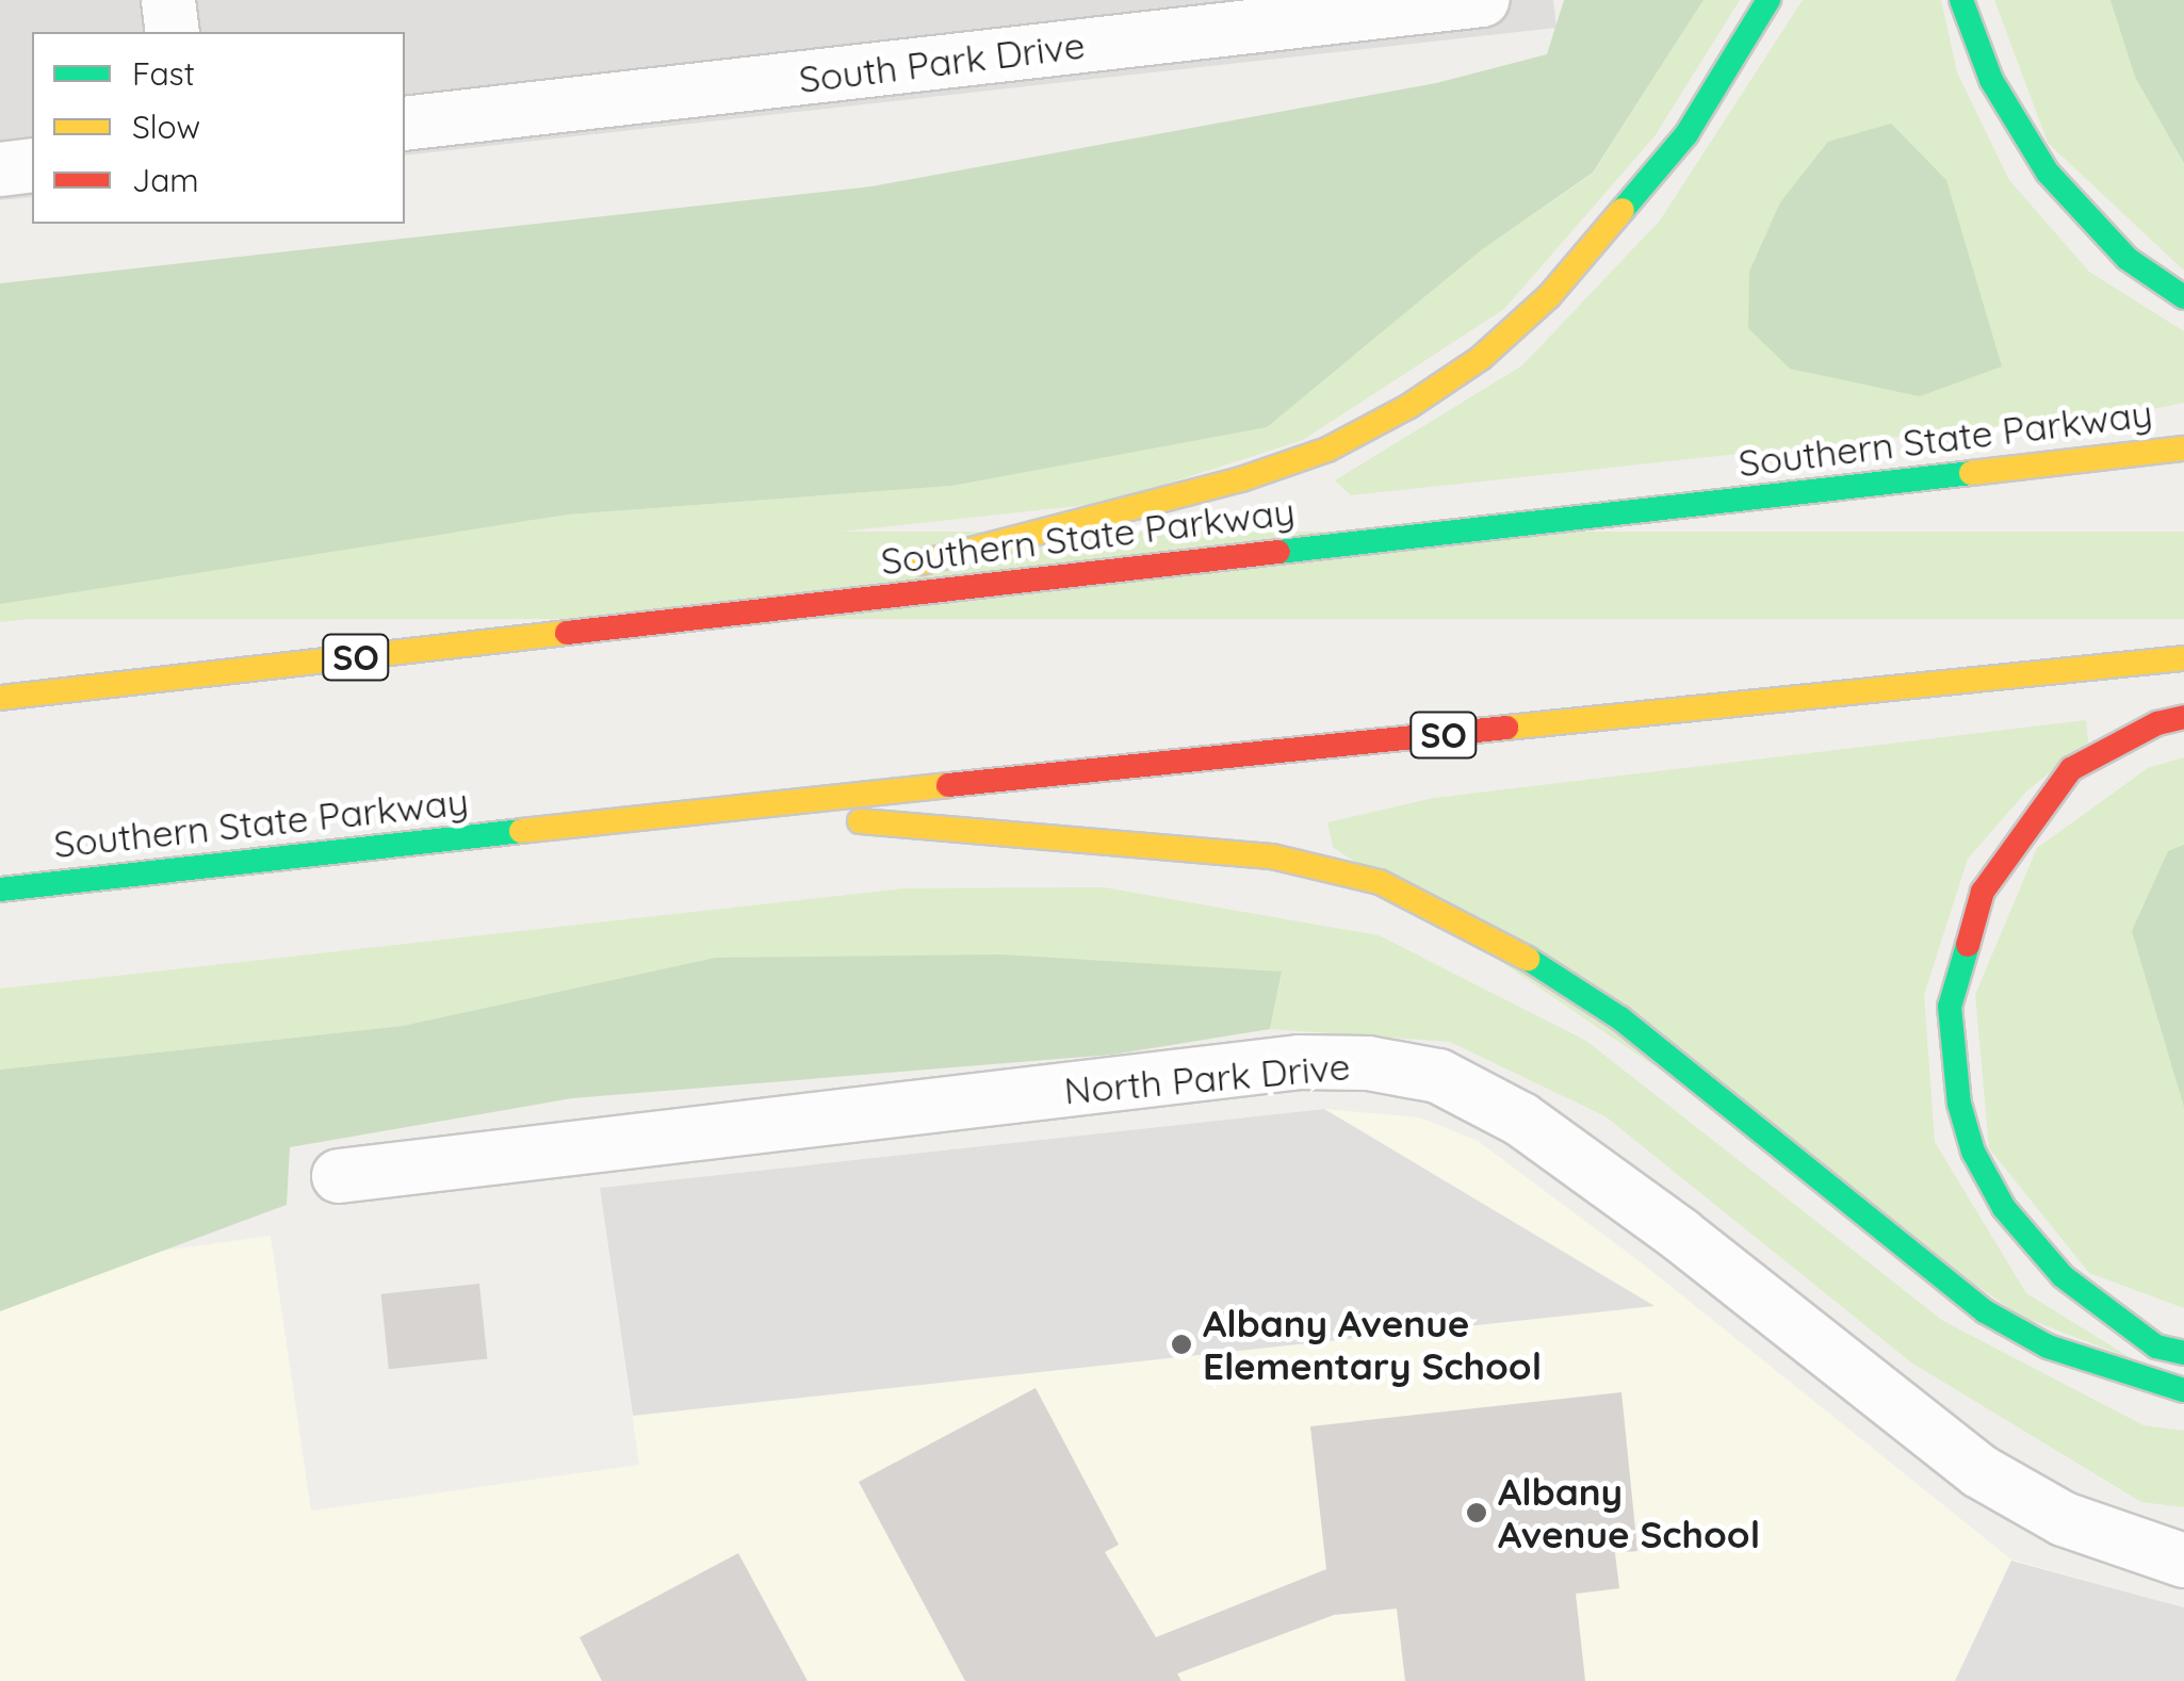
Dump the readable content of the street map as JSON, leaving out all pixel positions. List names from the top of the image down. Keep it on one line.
{"streets":{"highway":["Southern State Parkway","SO"],"street":["South Park Drive","North Park Drive"]},"places":["Albany Avenue Elementary School","Albany Avenue School"],"legend":["Fast","Slow","Jam"]}
